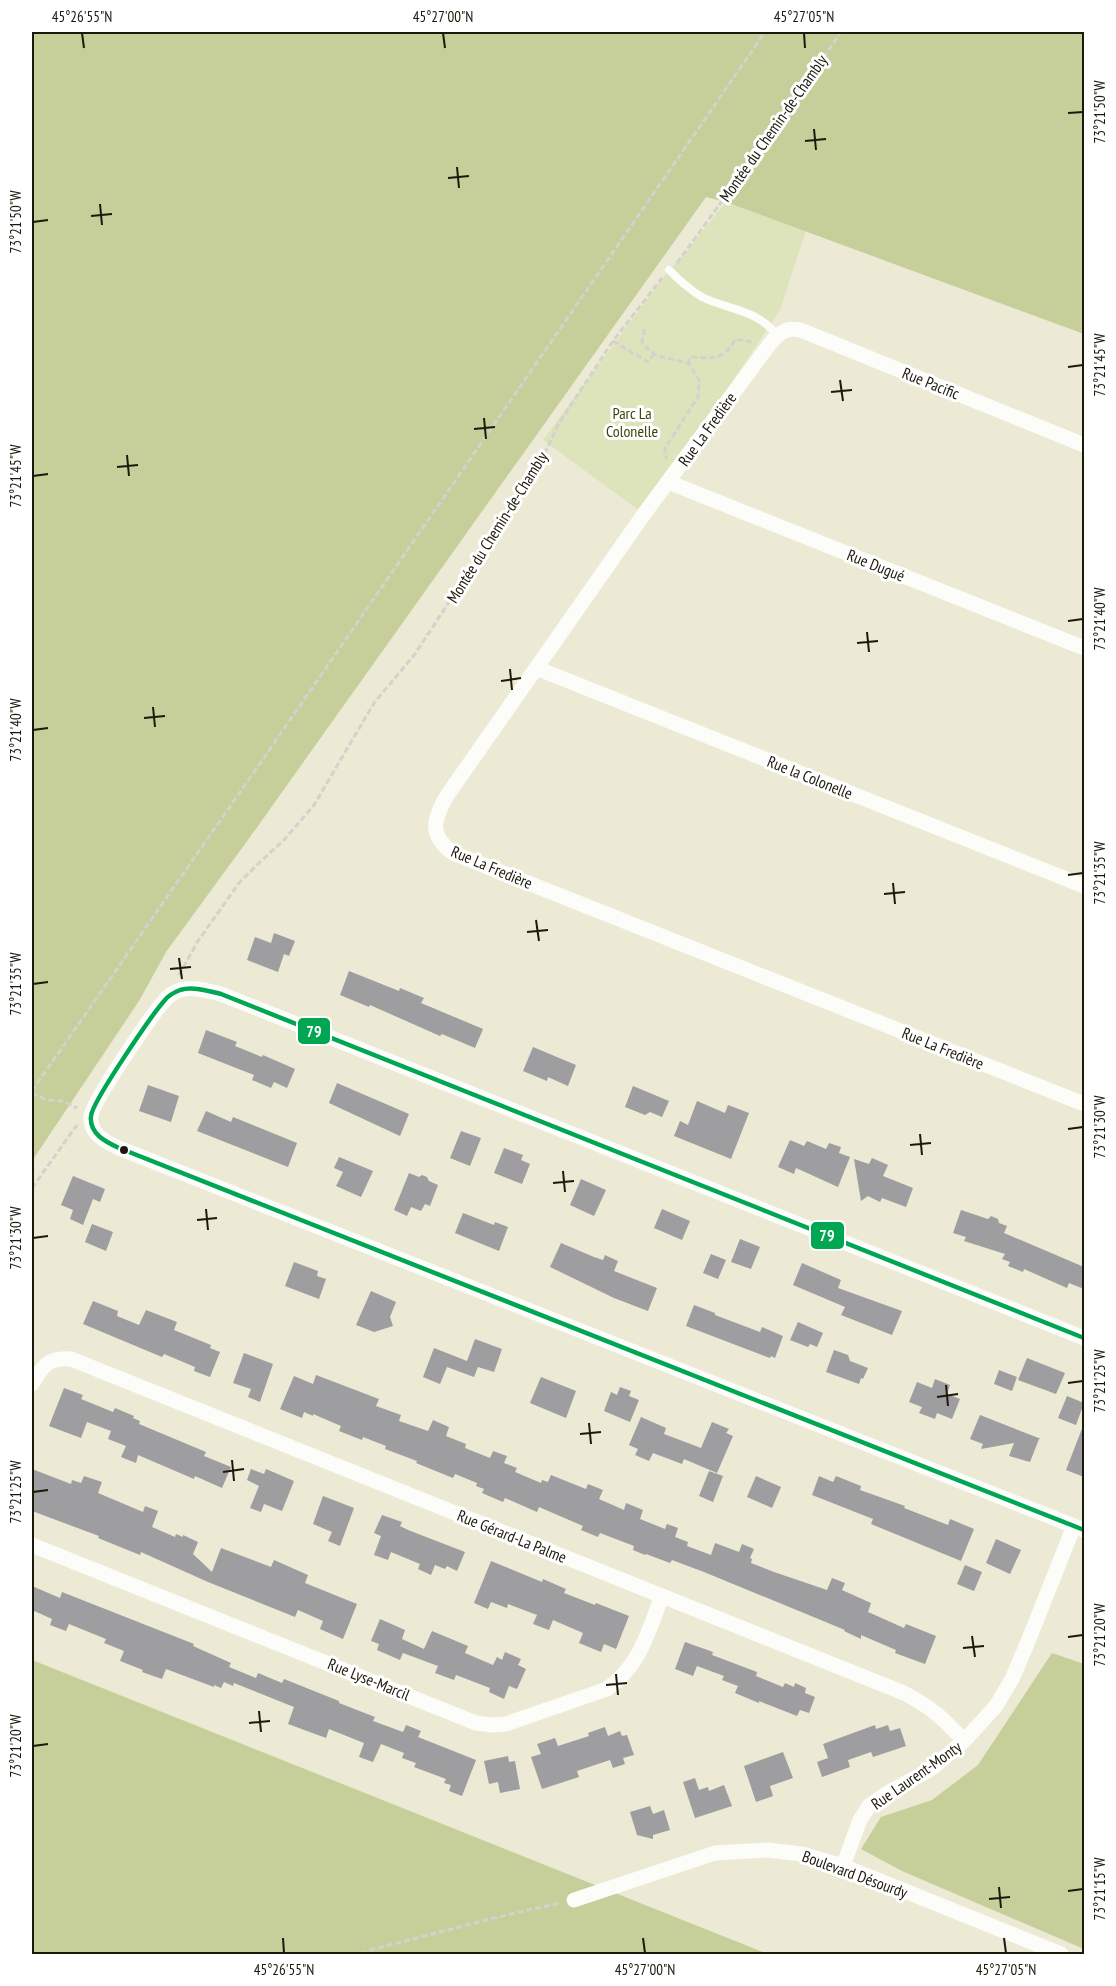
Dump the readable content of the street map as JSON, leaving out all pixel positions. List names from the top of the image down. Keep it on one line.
{"streets":{"street":["Rue Pacific","Rue La Fredière","Rue Dugué","Rue la Colonelle","Rue Gérard-La Palme","Rue Lyse-Marcil","Rue Laurent-Monty","Boulevard Désourdy"],"path":["Montée du Chemin-de-Chambly"]},"crossings":[["Rue Pacific","Rue La Fredière"],["Rue La Fredière","Rue Dugué"],["Rue La Fredière","Rue la Colonelle"],["Rue Gérard-La Palme","Rue Lyse-Marcil"],["Rue Gérard-La Palme","Rue Laurent-Monty"],["Rue Laurent-Monty","Boulevard Désourdy"]],"parks":["Parc La Colonelle"],"lines":["transit line 79"],"coordinates":["45°26'55\"N","45°27'00\"N","45°27'05\"N","73°21'50\"W","73°21'45\"W","73°21'40\"W","73°21'35\"W","73°21'30\"W","73°21'25\"W","73°21'20\"W","73°21'15\"W"]}
